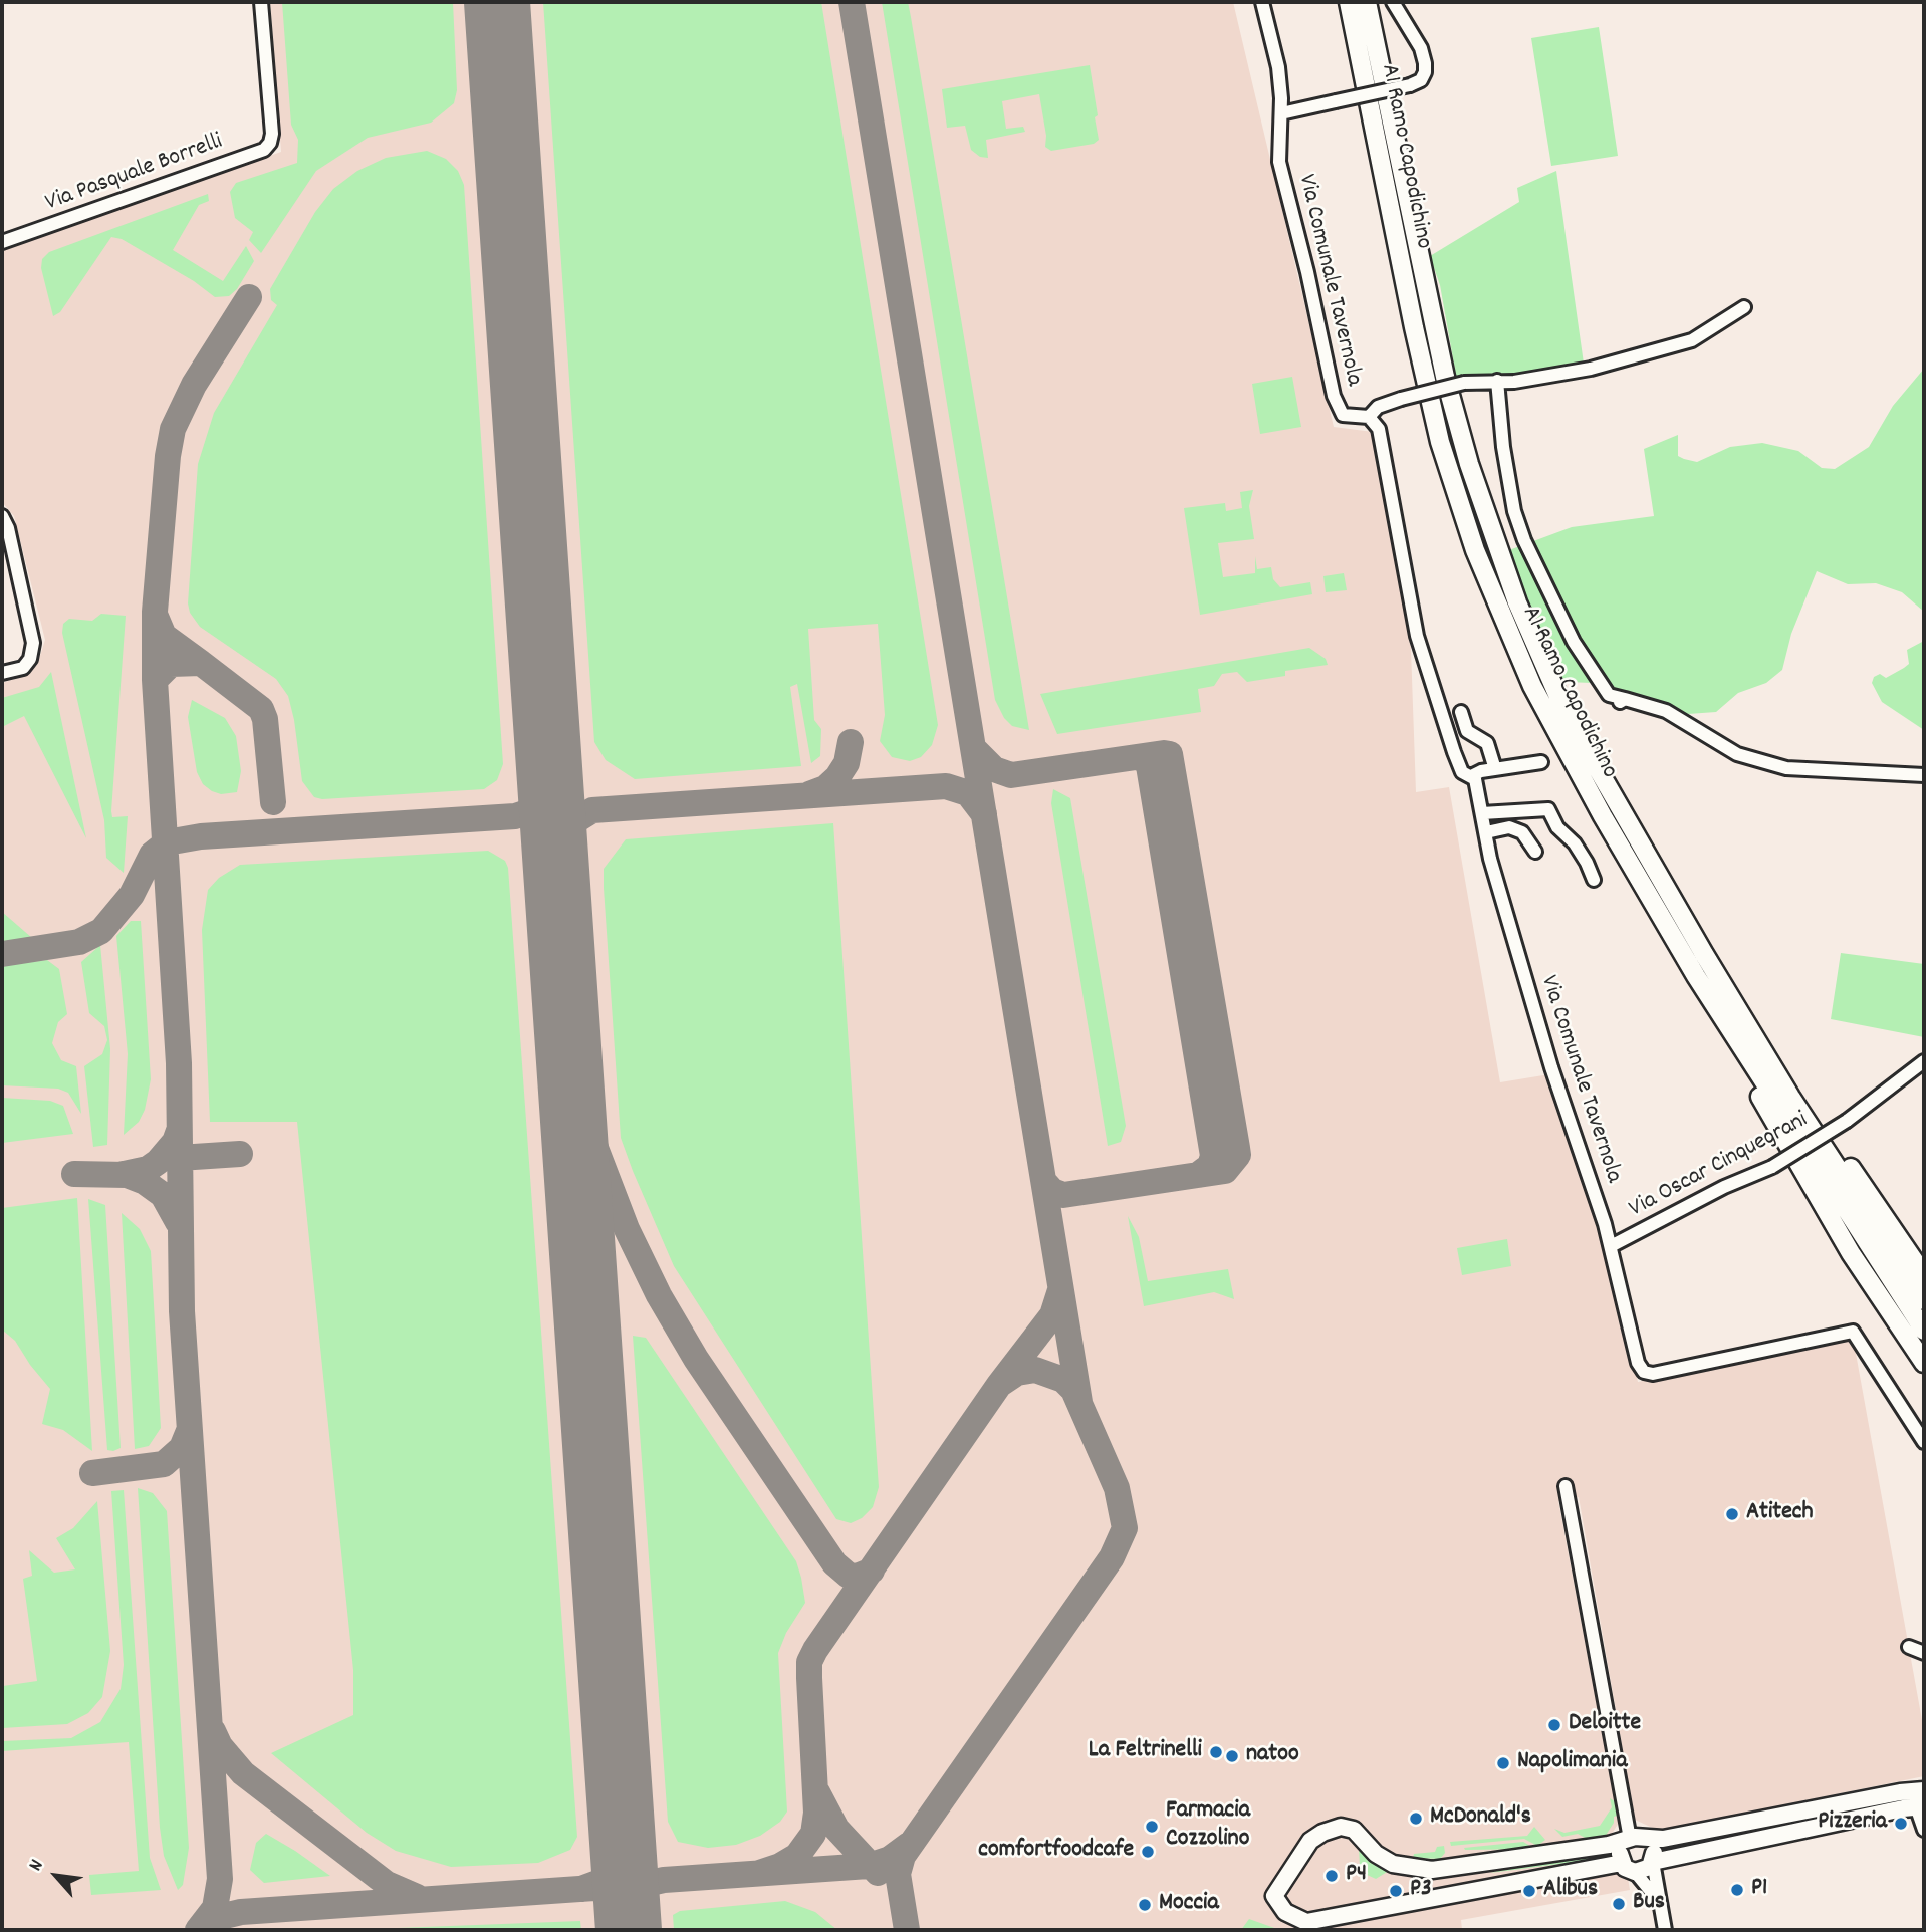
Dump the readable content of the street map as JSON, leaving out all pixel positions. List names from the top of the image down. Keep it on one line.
{"streets":{"highway":["A1 Ramo Capodichino"],"street":["Via Pasquale Borrelli","Via Comunale Tavernola","Via Oscar Cinquegrani"]},"crossings":[["Via Comunale Tavernola","Via Oscar Cinquegrani"]],"places":["Atitech","Deloitte","La Feltrinelli","natoo","Napolimania","McDonald's","Pizzeria","Farmacia Cozzolino","comfortfoodcafe","P4","P1","P3","Alibus","Bus","Moccia"],"north":"top left"}
